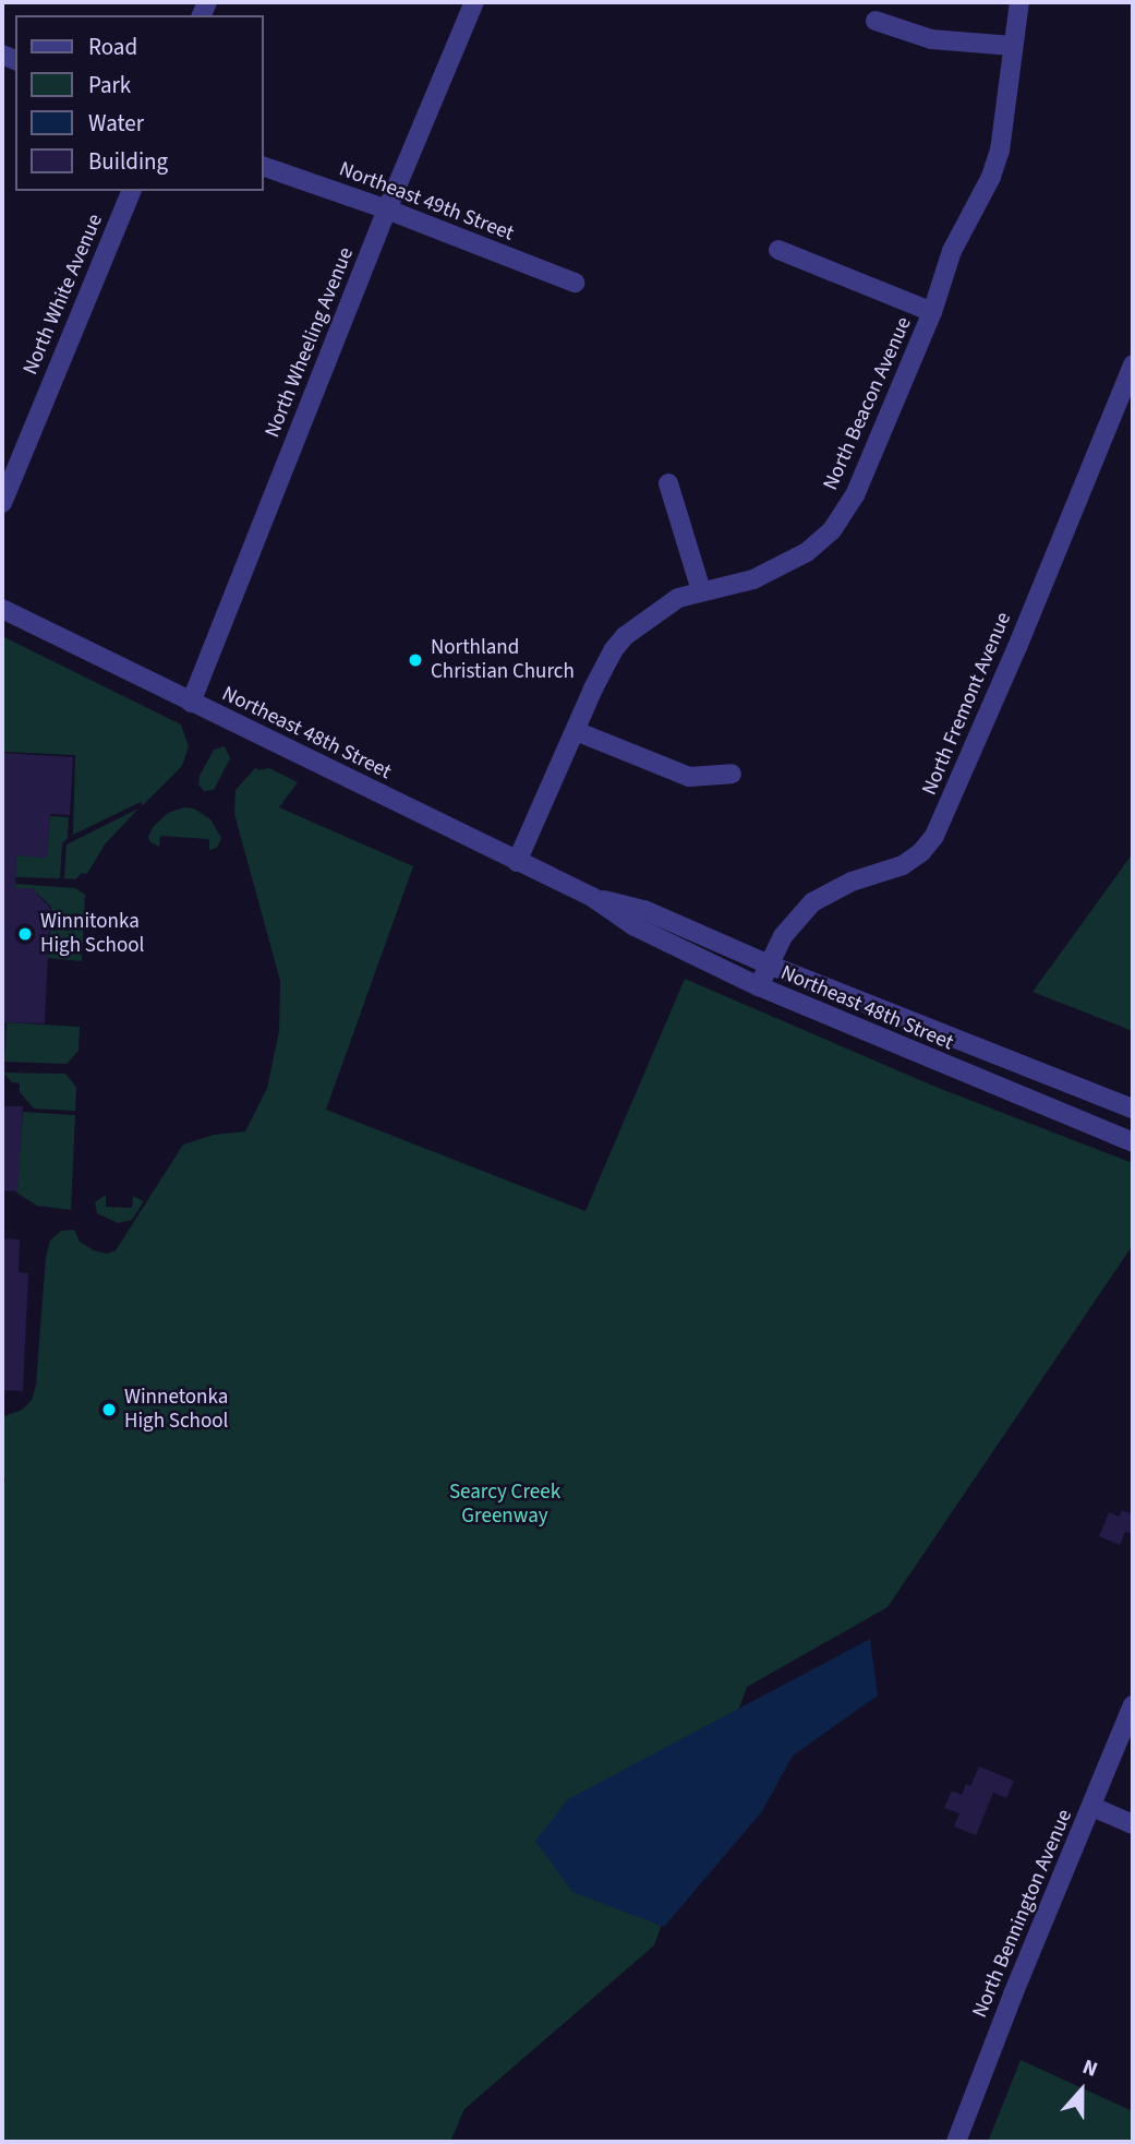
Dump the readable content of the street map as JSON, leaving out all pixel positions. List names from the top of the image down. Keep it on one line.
{"streets":{"street":["Northeast 49th Street","North White Avenue","North Wheeling Avenue","North Beacon Avenue","North Fremont Avenue","Northeast 48th Street","North Bennington Avenue"]},"crossings":[["Northeast 49th Street","North Wheeling Avenue"],["North Wheeling Avenue","Northeast 48th Street"],["North Beacon Avenue","Northeast 48th Street"],["North Fremont Avenue","Northeast 48th Street"]],"parks":["Searcy Creek Greenway"],"places":["Northland Christian Church","Winnitonka High School","Winnetonka High School"],"legend":["Road","Park","Water","Building"],"north":"top"}
